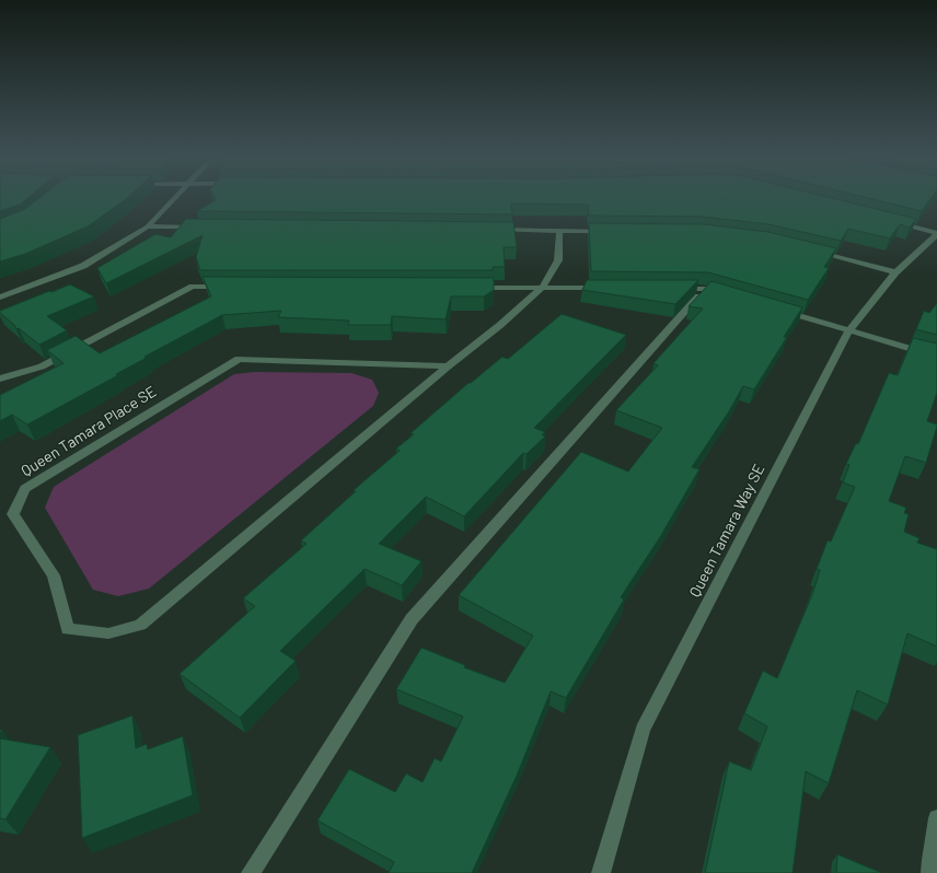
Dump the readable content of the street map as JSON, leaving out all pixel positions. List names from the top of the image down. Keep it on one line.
{"streets":{"street":["Queen Tamara Place SE","Queen Tamara Way SE"]}}
